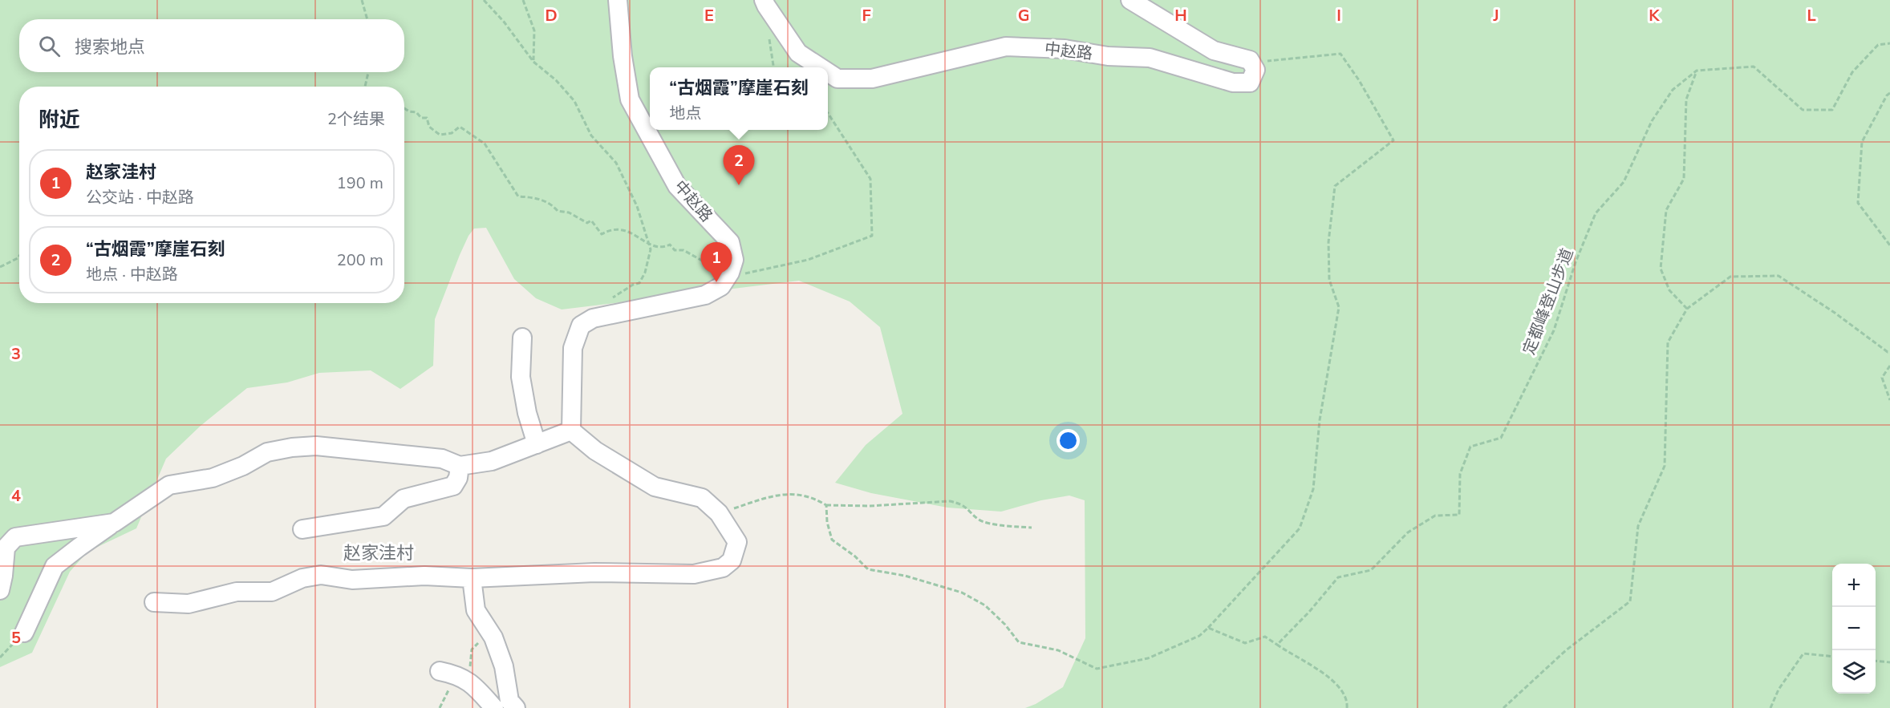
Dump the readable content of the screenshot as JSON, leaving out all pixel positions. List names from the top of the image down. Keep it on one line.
{"streets":{"street":["中赵路"],"path":["定都峰登山步道"]},"districts":["赵家洼村"],"page":{"search":"搜索地点","popup":["“古烟霞”摩崖石刻","地点"],"heading":["附近","2个结果"],"pins":["2","1"],"list":[{"mark":"1","name":"赵家洼村","note":"公交站 · 中赵路","value":"190 m"},{"mark":"2","name":"“古烟霞”摩崖石刻","note":"地点 · 中赵路","value":"200 m"}],"map_buttons":["+","−"]},"grid":{"columns":["D","E","F","G","H","I","J","K","L"],"rows":["3","4","5"]}}
